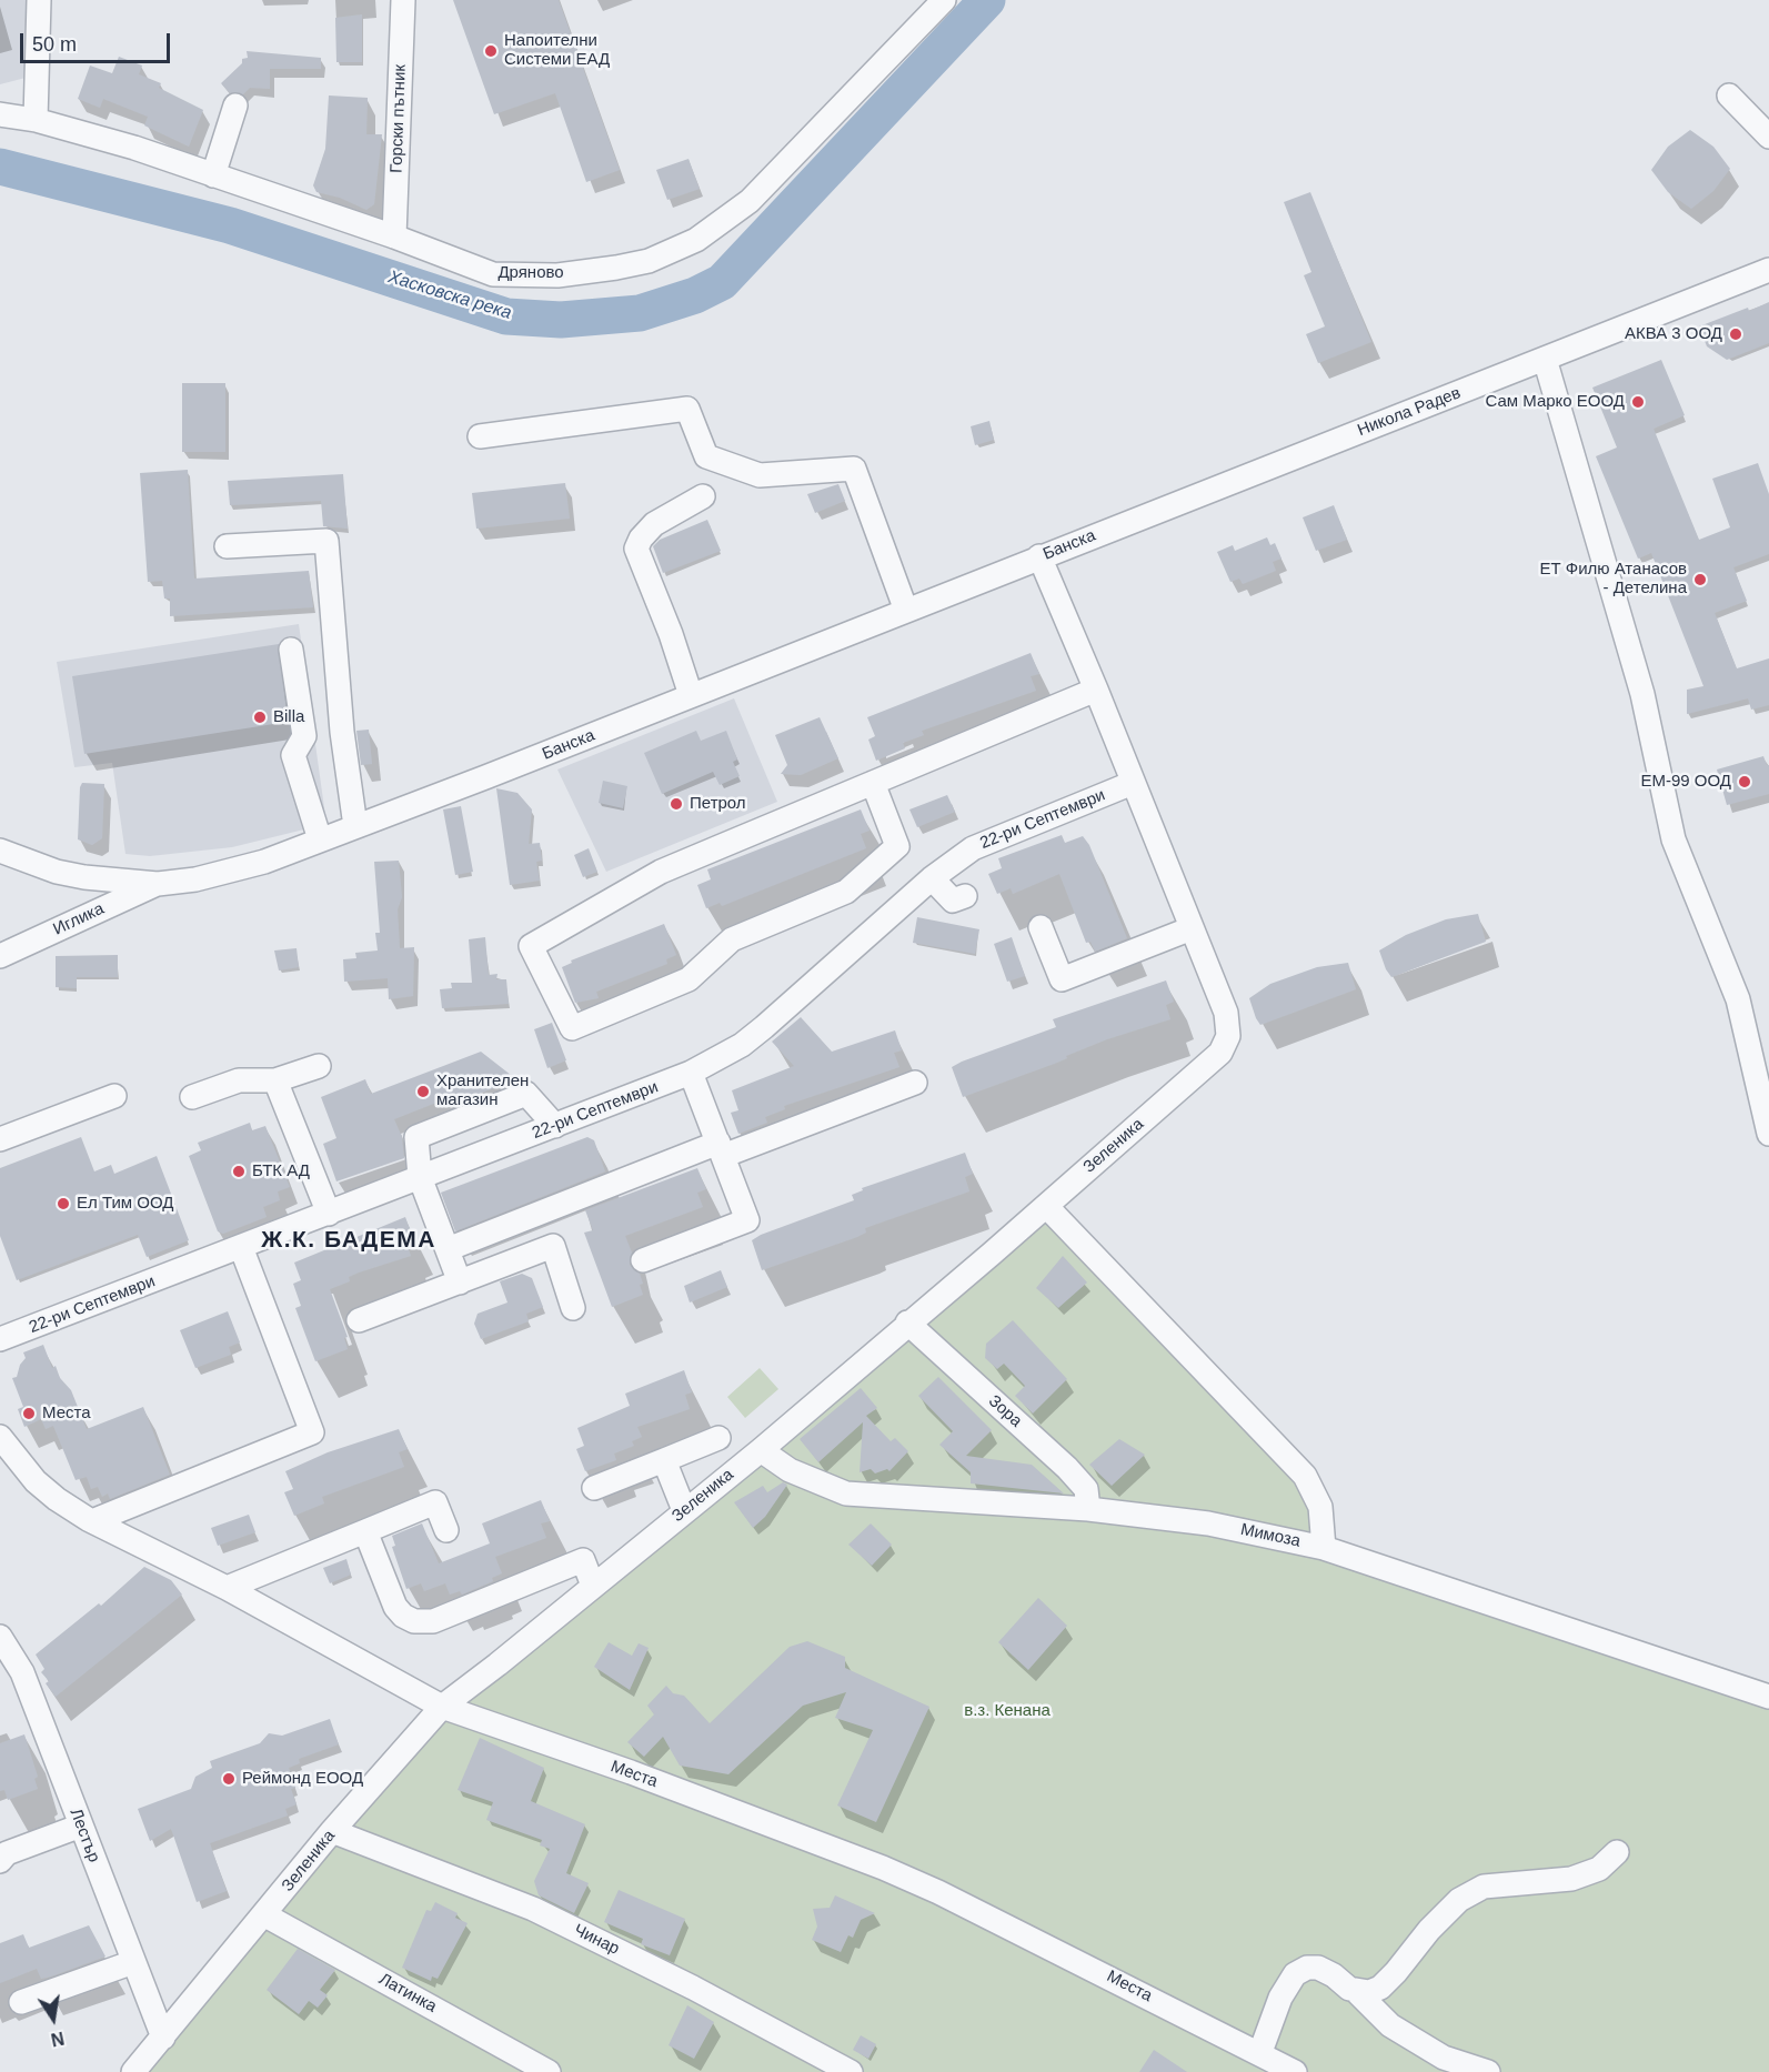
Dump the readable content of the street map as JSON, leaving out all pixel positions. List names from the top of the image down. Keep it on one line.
{"streets":{"street":["Горски пътник","Дряново","Никола Радев","Банска","22-ри Септември","Иглика","Зеленика","Зора","Мимоза","Места","Лестър","Чинар","Латинка"]},"crossings":[["Горски пътник","Дряново"],["Никола Радев","Банска"],["Банска","Иглика"],["Банска","Зеленика"],["22-ри Септември","Зеленика"],["Зеленика","Зора"],["Зеленика","Мимоза"],["Зеленика","Места"],["Зеленика","Лестър"],["Зеленика","Чинар"],["Зеленика","Латинка"],["Зора","Мимоза"]],"districts":["Ж.К. БАДЕМА"],"water":["Хасковска река"],"parks":["в.з. Кенана"],"places":["Напоителни Системи ЕАД","АКВА 3 ООД","Сам Марко ЕООД","ЕТ Филю Атанасов - Детелина","Billa","ЕМ-99 ООД","Петрол","Хранителен магазин","БТК АД","Ел Тим ООД","Места","Реймонд ЕООД"],"scale_bar":"50 m","north":"bottom"}
